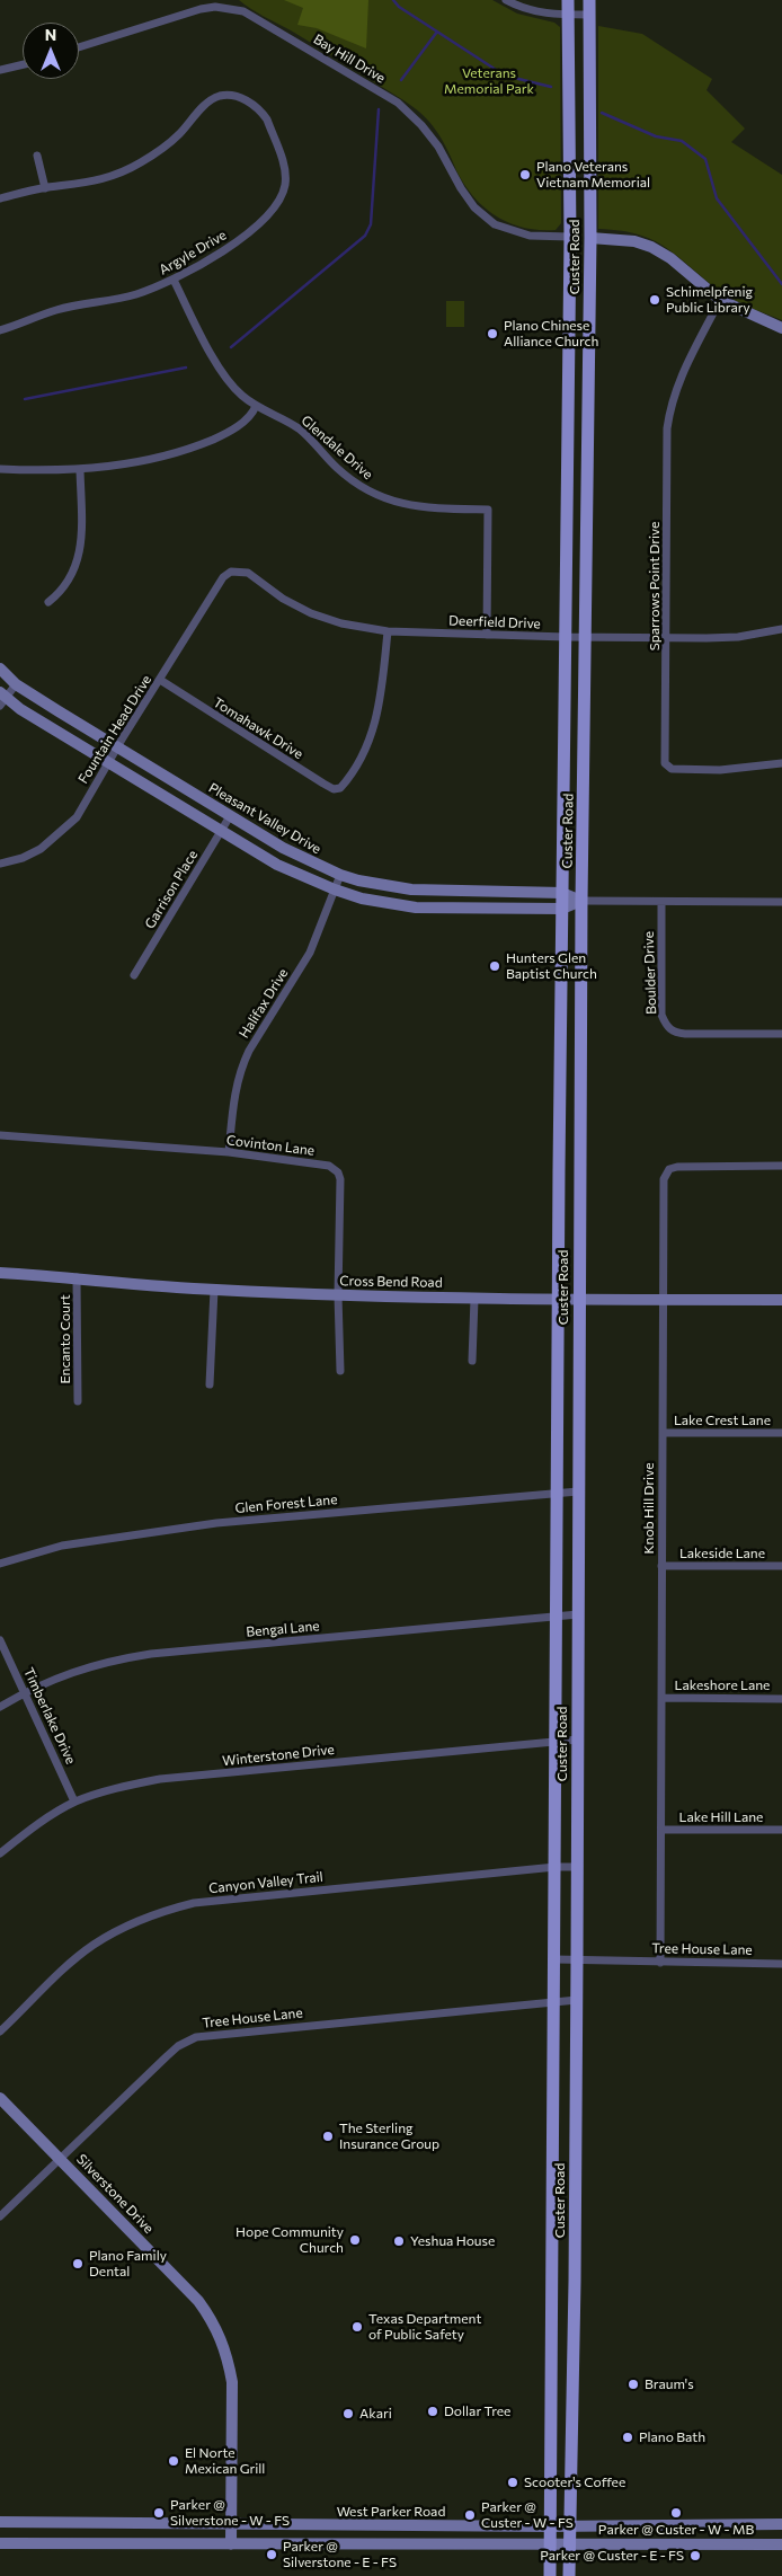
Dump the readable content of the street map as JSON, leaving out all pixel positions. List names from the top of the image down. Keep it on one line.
{"streets":{"main road":["Custer Road"],"street":["Bay Hill Drive","Argyle Drive","Glendale Drive","Sparrows Point Drive","Deerfield Drive","Tomahawk Drive","Fountain Head Drive","Pleasant Valley Drive","Garrison Place","Boulder Drive","Halifax Drive","Covinton Lane","Cross Bend Road","Encanto Court","Lake Crest Lane","Glen Forest Lane","Knob Hill Drive","Lakeside Lane","Bengal Lane","Lakeshore Lane","Timberlake Drive","Winterstone Drive","Lake Hill Lane","Canyon Valley Trail","Tree House Lane","Silverstone Drive","West Parker Road"]},"crossings":[["Bay Hill Drive","Custer Road"],["Argyle Drive","Glendale Drive"],["Custer Road","Deerfield Drive"],["Custer Road","Pleasant Valley Drive"],["Custer Road","Cross Bend Road"],["Custer Road","Glen Forest Lane"],["Custer Road","Bengal Lane"],["Custer Road","Winterstone Drive"],["Custer Road","Canyon Valley Trail"],["Custer Road","Tree House Lane"],["Custer Road","West Parker Road"],["Glendale Drive","Deerfield Drive"],["Sparrows Point Drive","Deerfield Drive"],["Deerfield Drive","Tomahawk Drive"],["Deerfield Drive","Fountain Head Drive"],["Tomahawk Drive","Fountain Head Drive"],["Fountain Head Drive","Pleasant Valley Drive"],["Pleasant Valley Drive","Garrison Place"],["Pleasant Valley Drive","Boulder Drive"],["Pleasant Valley Drive","Halifax Drive"],["Halifax Drive","Covinton Lane"],["Covinton Lane","Cross Bend Road"],["Cross Bend Road","Encanto Court"],["Cross Bend Road","Knob Hill Drive"],["Lake Crest Lane","Knob Hill Drive"],["Knob Hill Drive","Lakeside Lane"],["Knob Hill Drive","Lakeshore Lane"],["Knob Hill Drive","Lake Hill Lane"],["Knob Hill Drive","Tree House Lane"],["Bengal Lane","Timberlake Drive"],["Timberlake Drive","Winterstone Drive"],["Tree House Lane","Silverstone Drive"],["Silverstone Drive","West Parker Road"]],"parks":["Veterans Memorial Park"],"places":["Plano Veterans Vietnam Memorial","Schimelpfenig Public Library","Plano Chinese Alliance Church","Hunters Glen Baptist Church","The Sterling Insurance Group","Hope Community Church","Yeshua House","Plano Family Dental","Texas Department of Public Safety","Braum's","Dollar Tree","Akari","Plano Bath","El Norte Mexican Grill","Scooter's Coffee","Parker @ Silverstone - W - FS","Parker @ Custer - W - MB","Parker @ Custer - W - FS","Parker @ Silverstone - E - FS","Parker @ Custer - E - FS"],"north":"top"}
